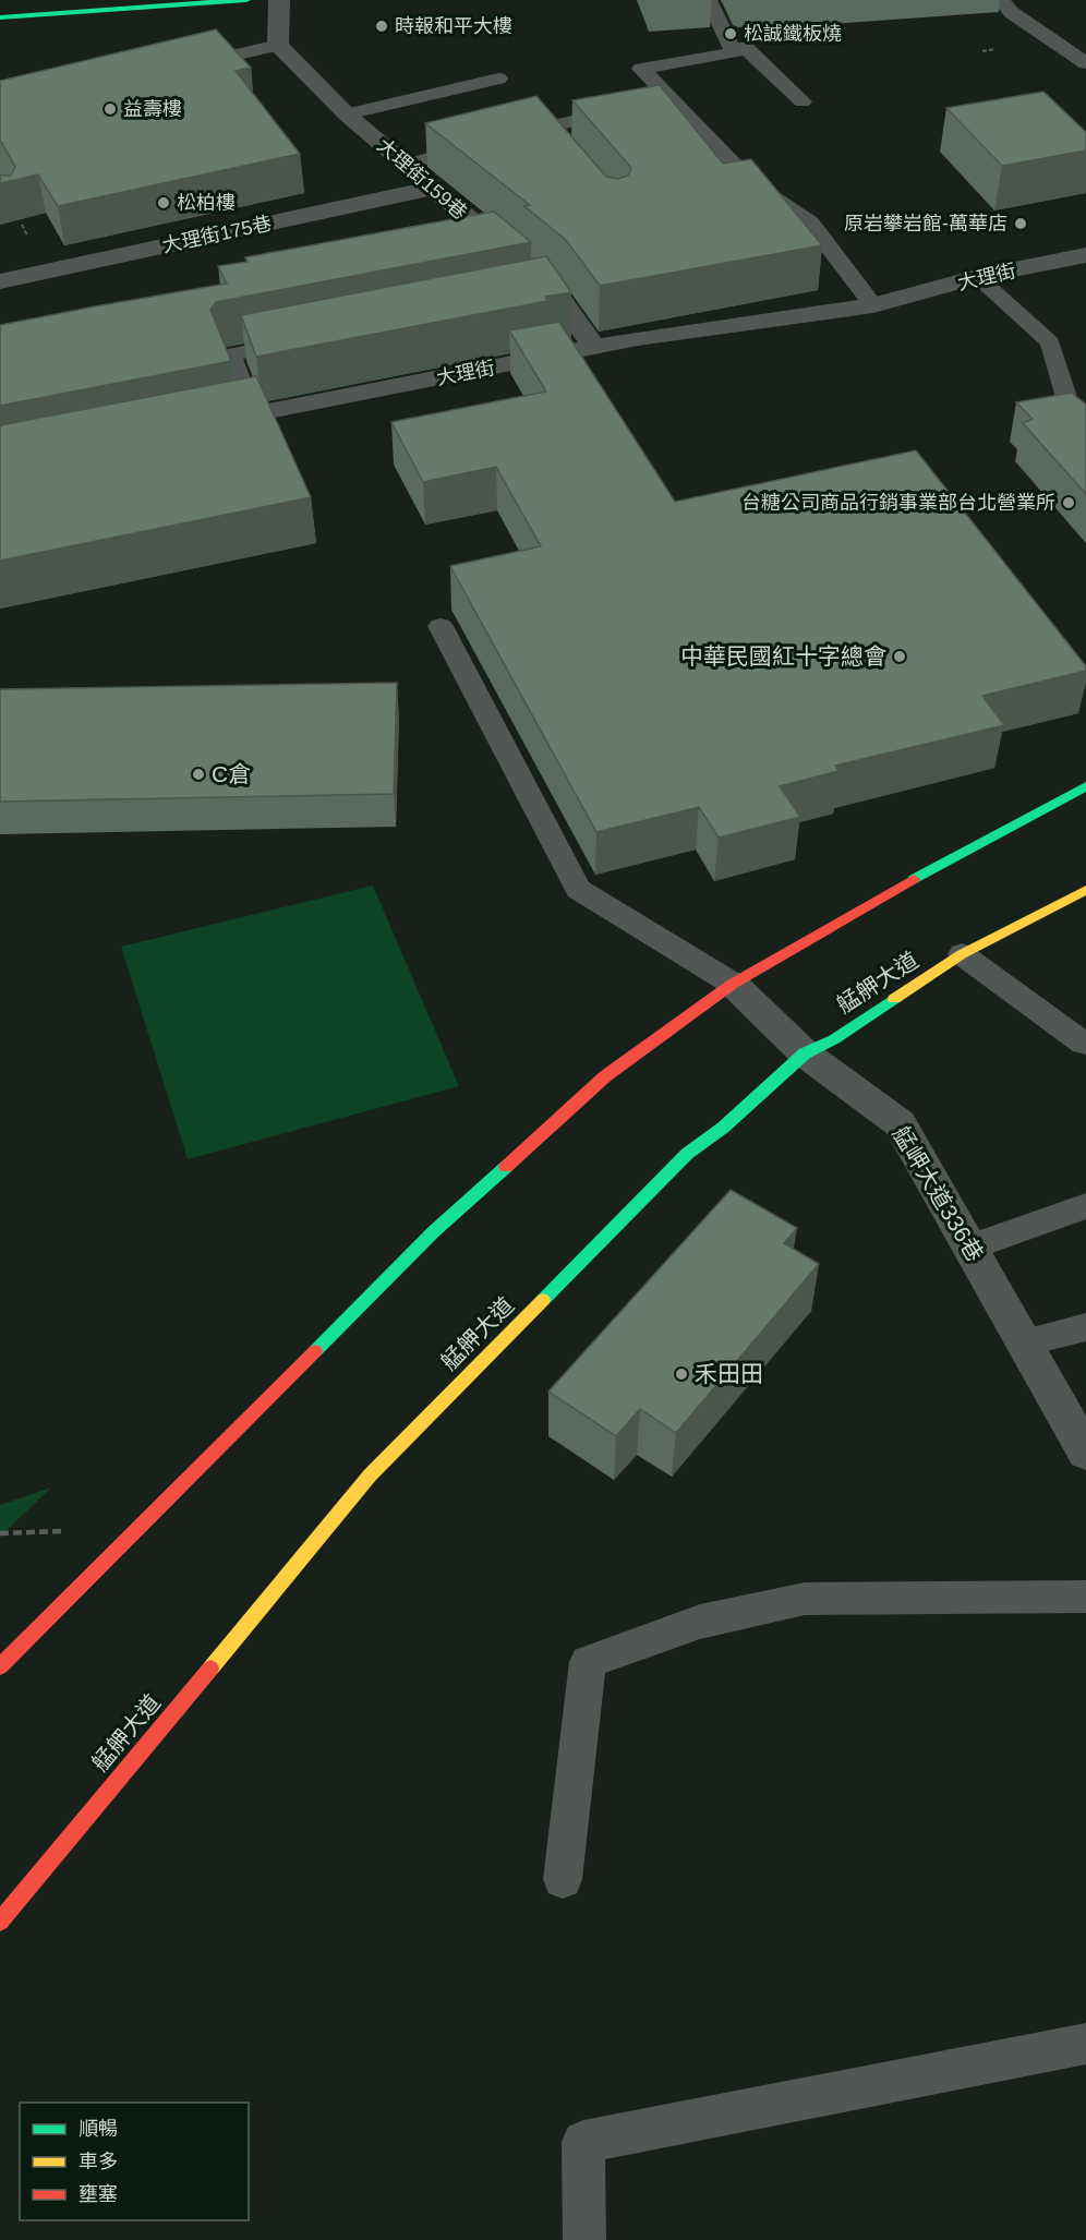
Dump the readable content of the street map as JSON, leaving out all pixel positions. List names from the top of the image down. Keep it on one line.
{"streets":{"main road":["艋舺大道"],"street":["大理街159巷","大理街175巷","大理街","艋岬大道336巷"]},"crossings":[["大理街159巷","大理街175巷"],["大理街159巷","大理街"],["艋舺大道","艋岬大道336巷"]],"places":["時報和平大樓","松誠鐵板燒","益壽樓","松柏樓","原岩攀岩館-萬華店","台糖公司商品行銷事業部台北營業所","中華民國紅十字總會","C倉","禾田田"],"legend":["順暢","車多","壅塞"]}
